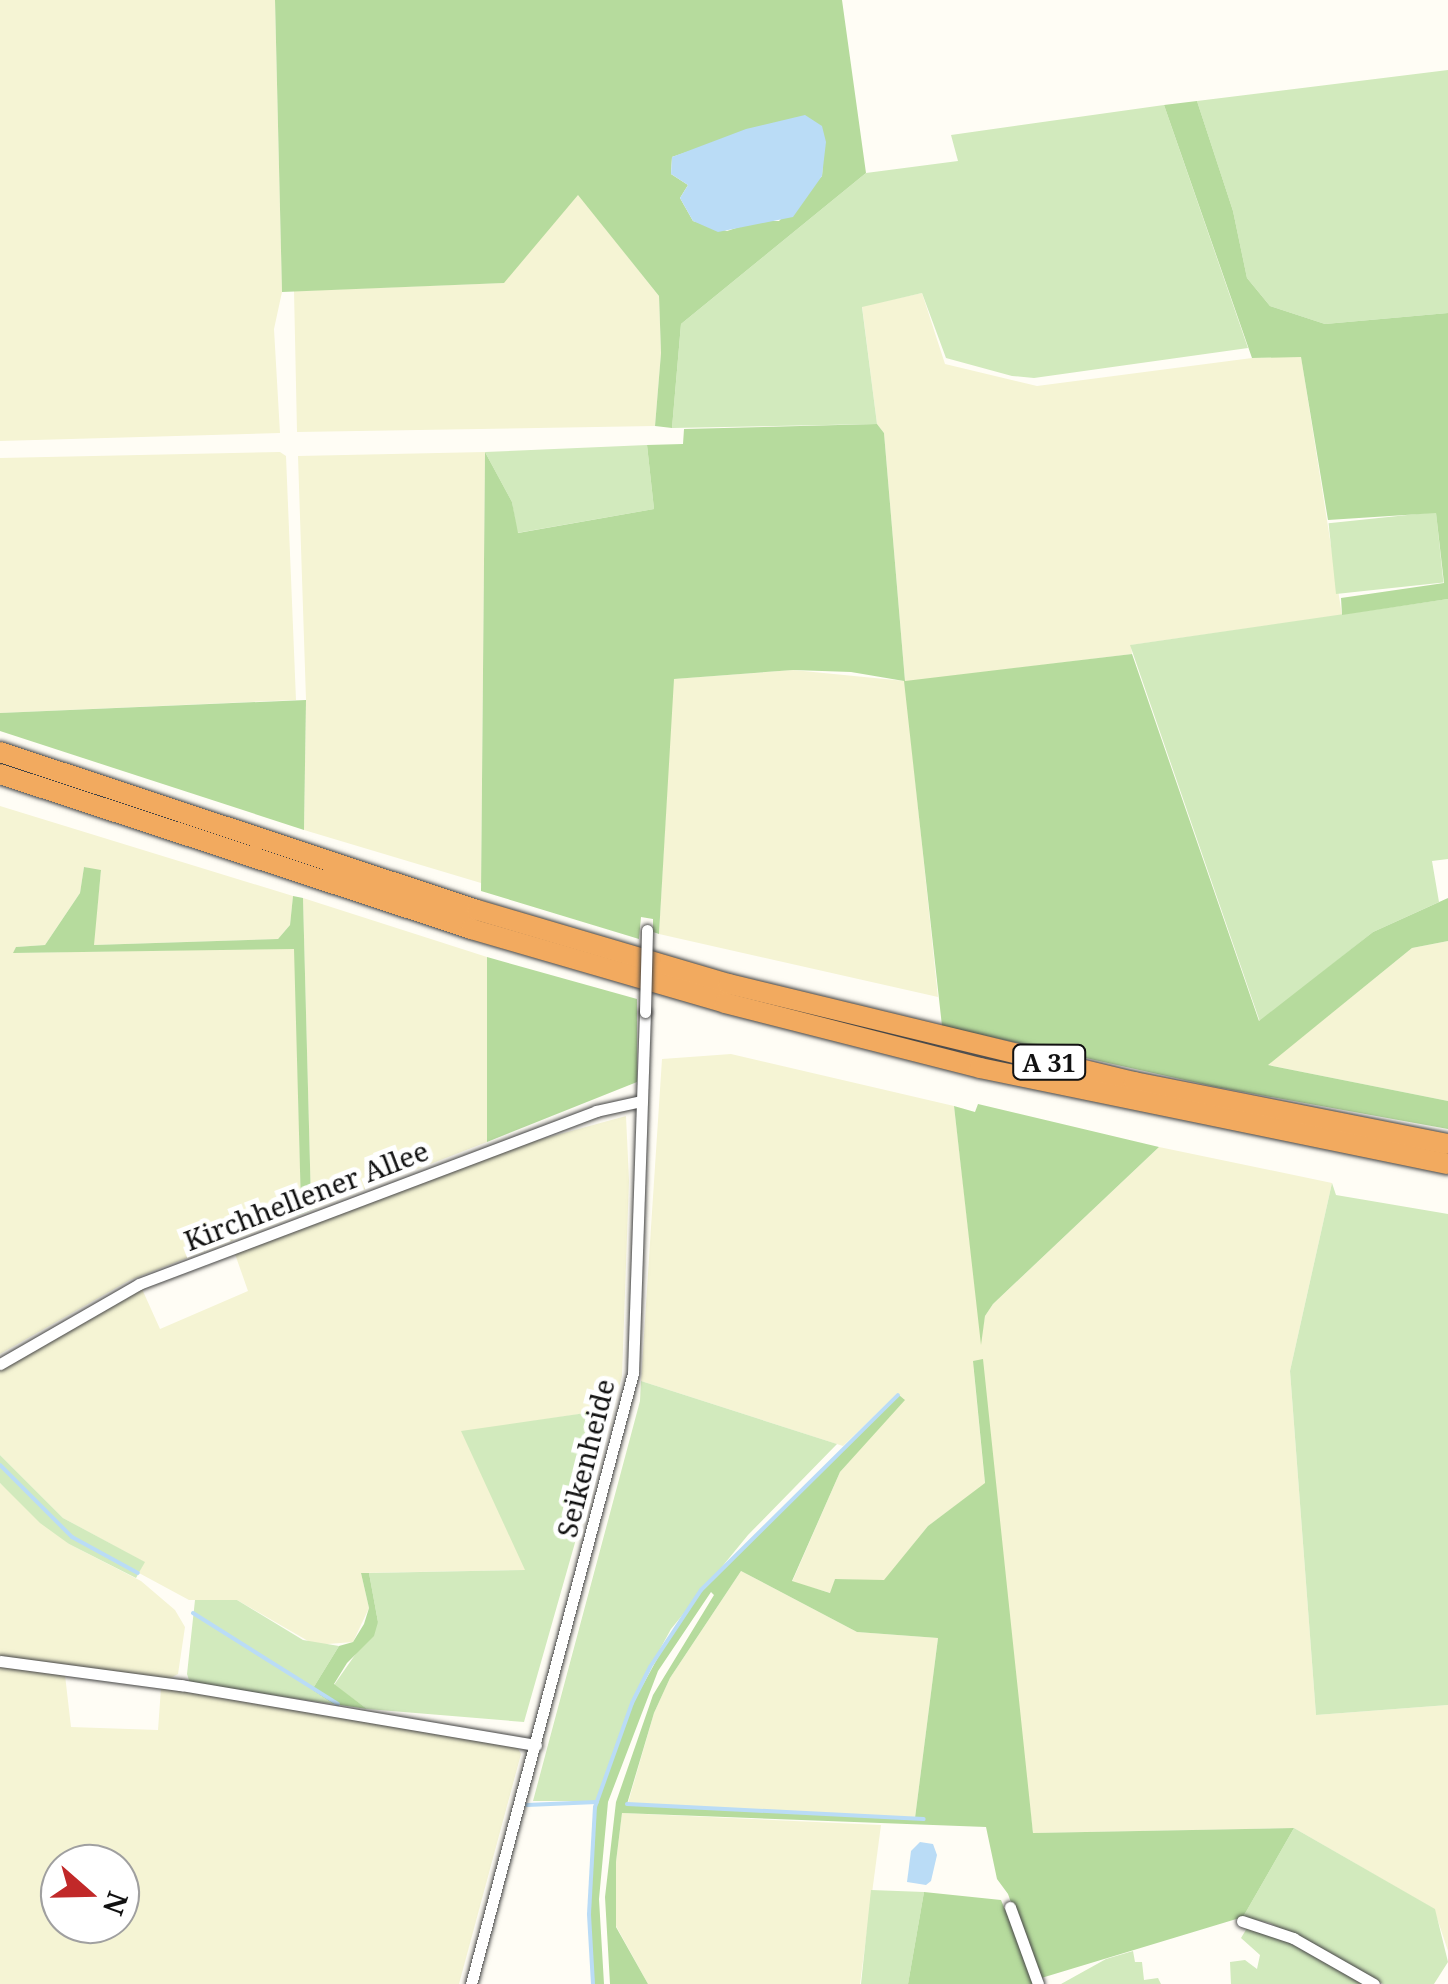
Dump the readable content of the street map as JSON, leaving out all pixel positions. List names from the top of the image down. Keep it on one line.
{"streets":{"highway":["A 31"],"street":["Kirchhellener Allee","Seikenheide"]},"crossings":[["Kirchhellener Allee","Seikenheide"]],"north":"right"}
